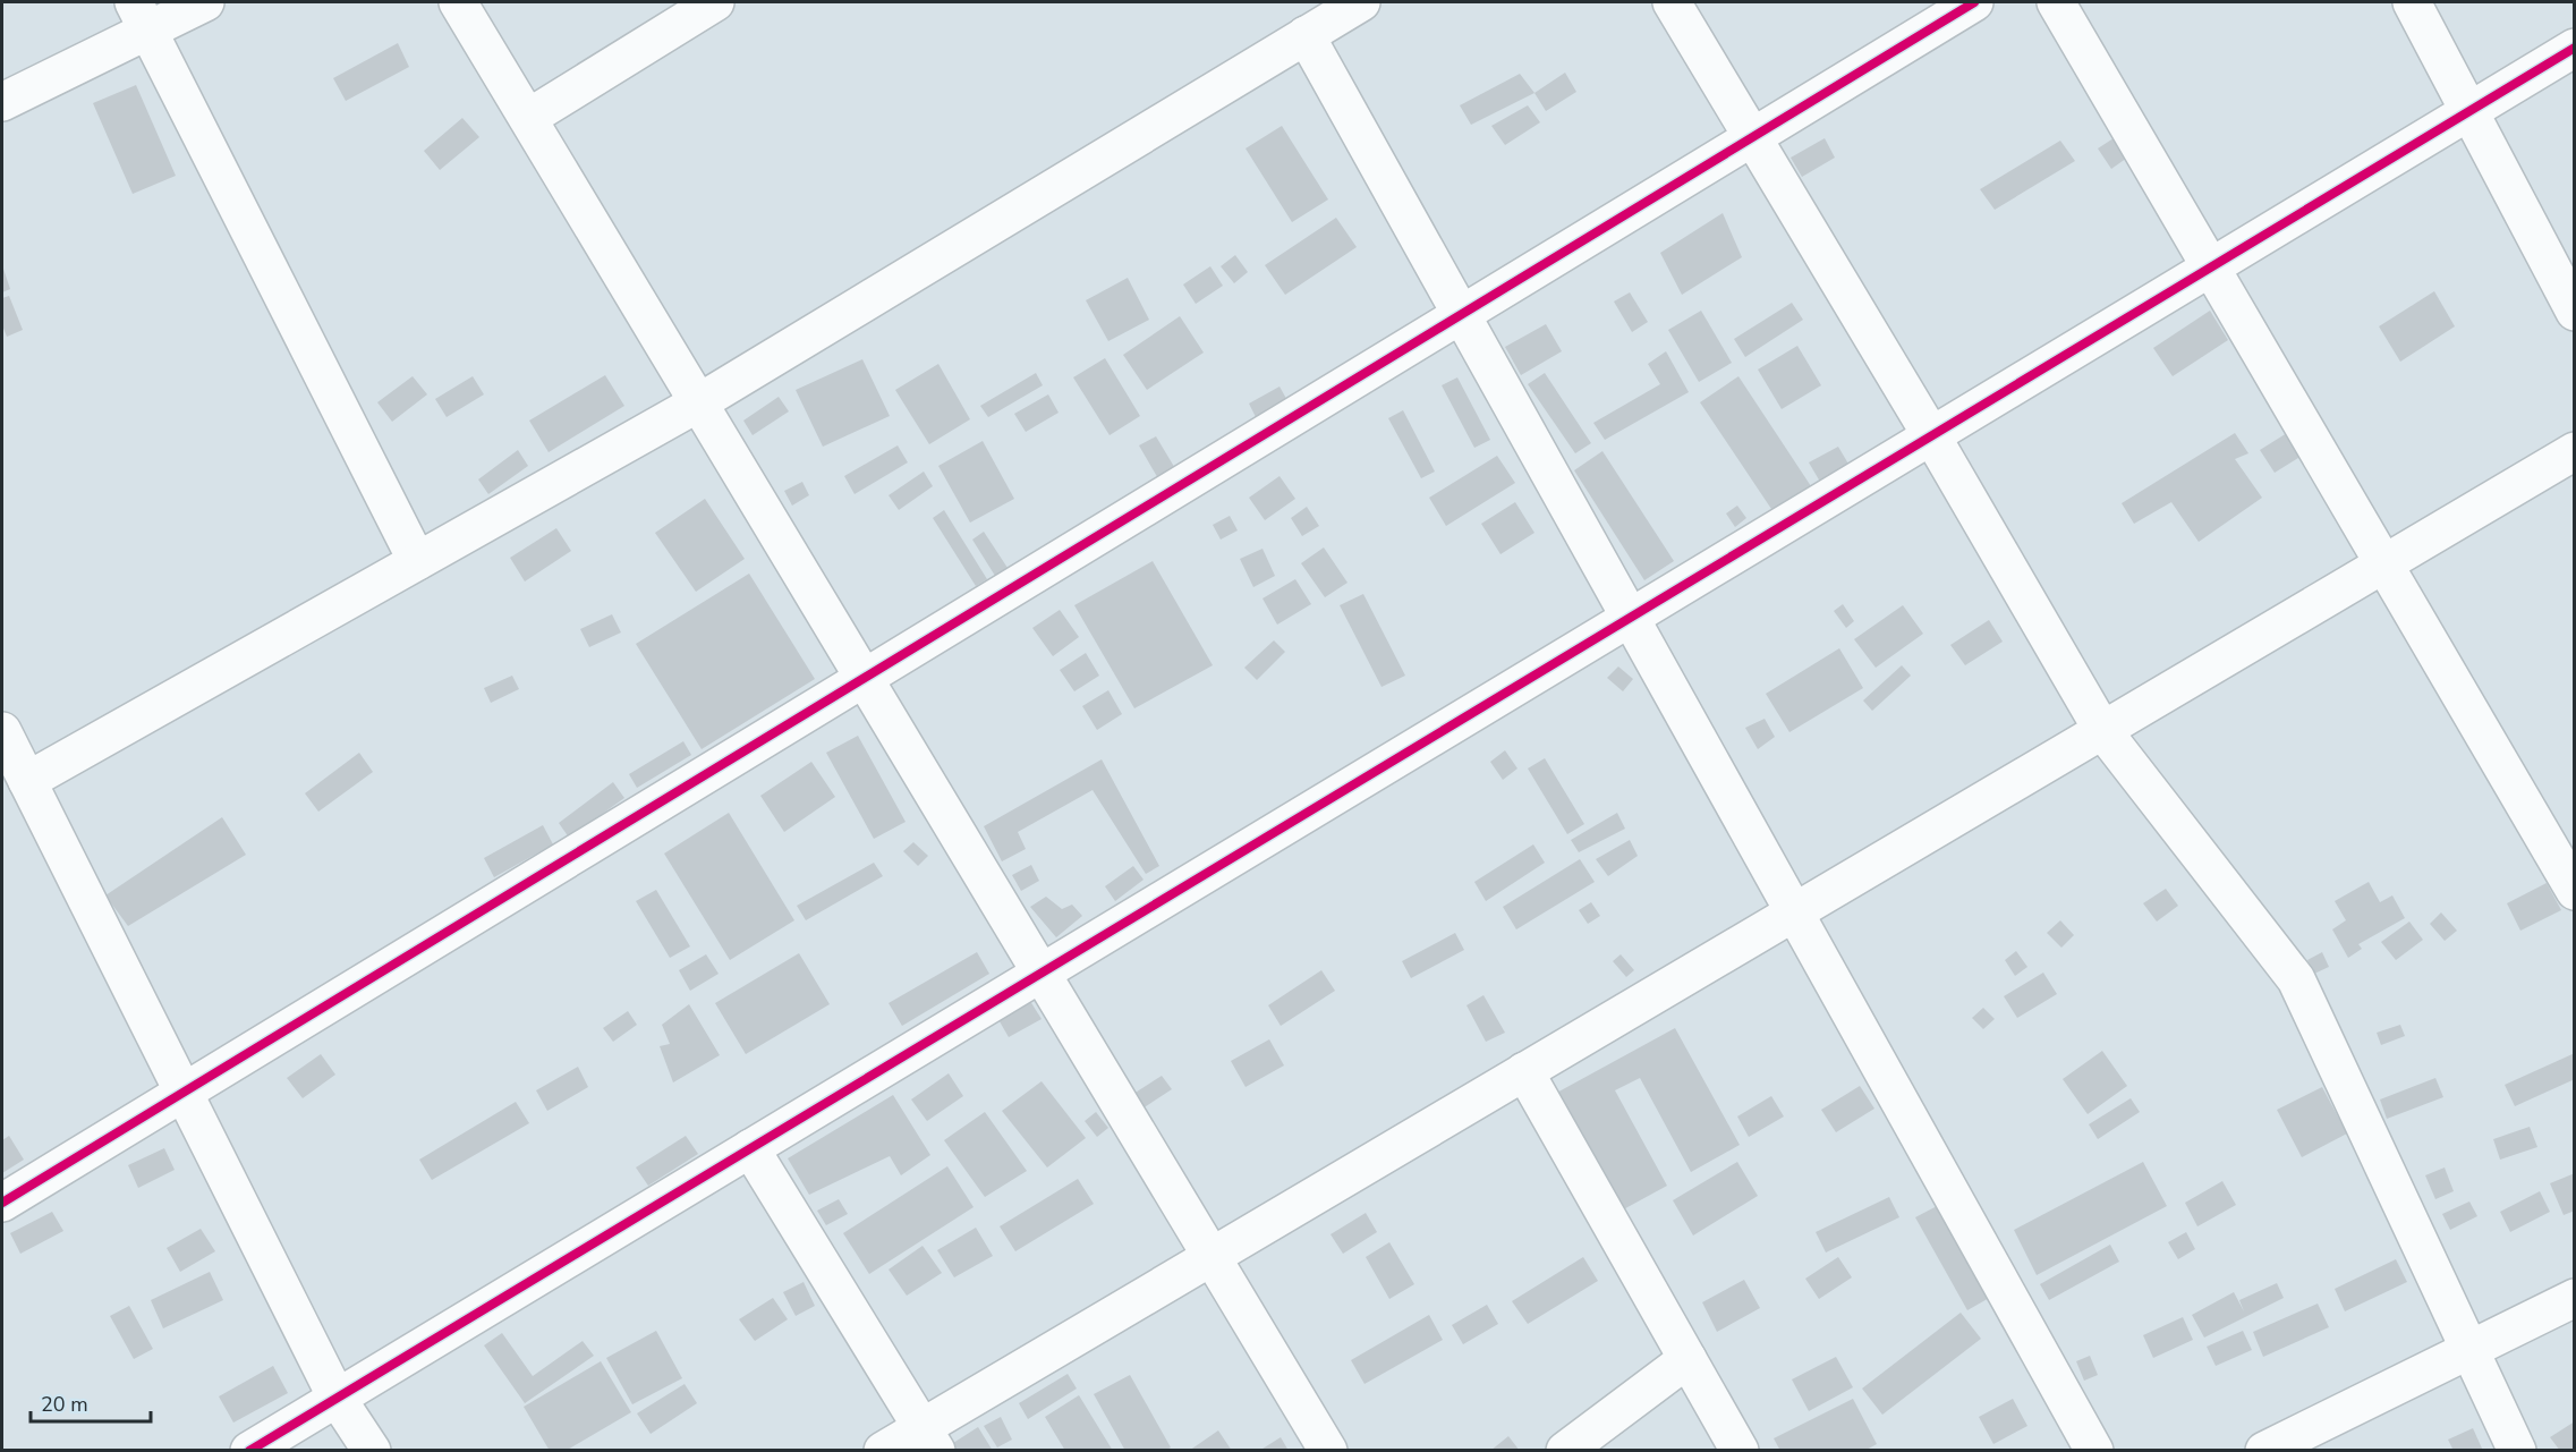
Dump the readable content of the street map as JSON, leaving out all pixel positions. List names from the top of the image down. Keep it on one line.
{"scale_bar":"20 m"}
